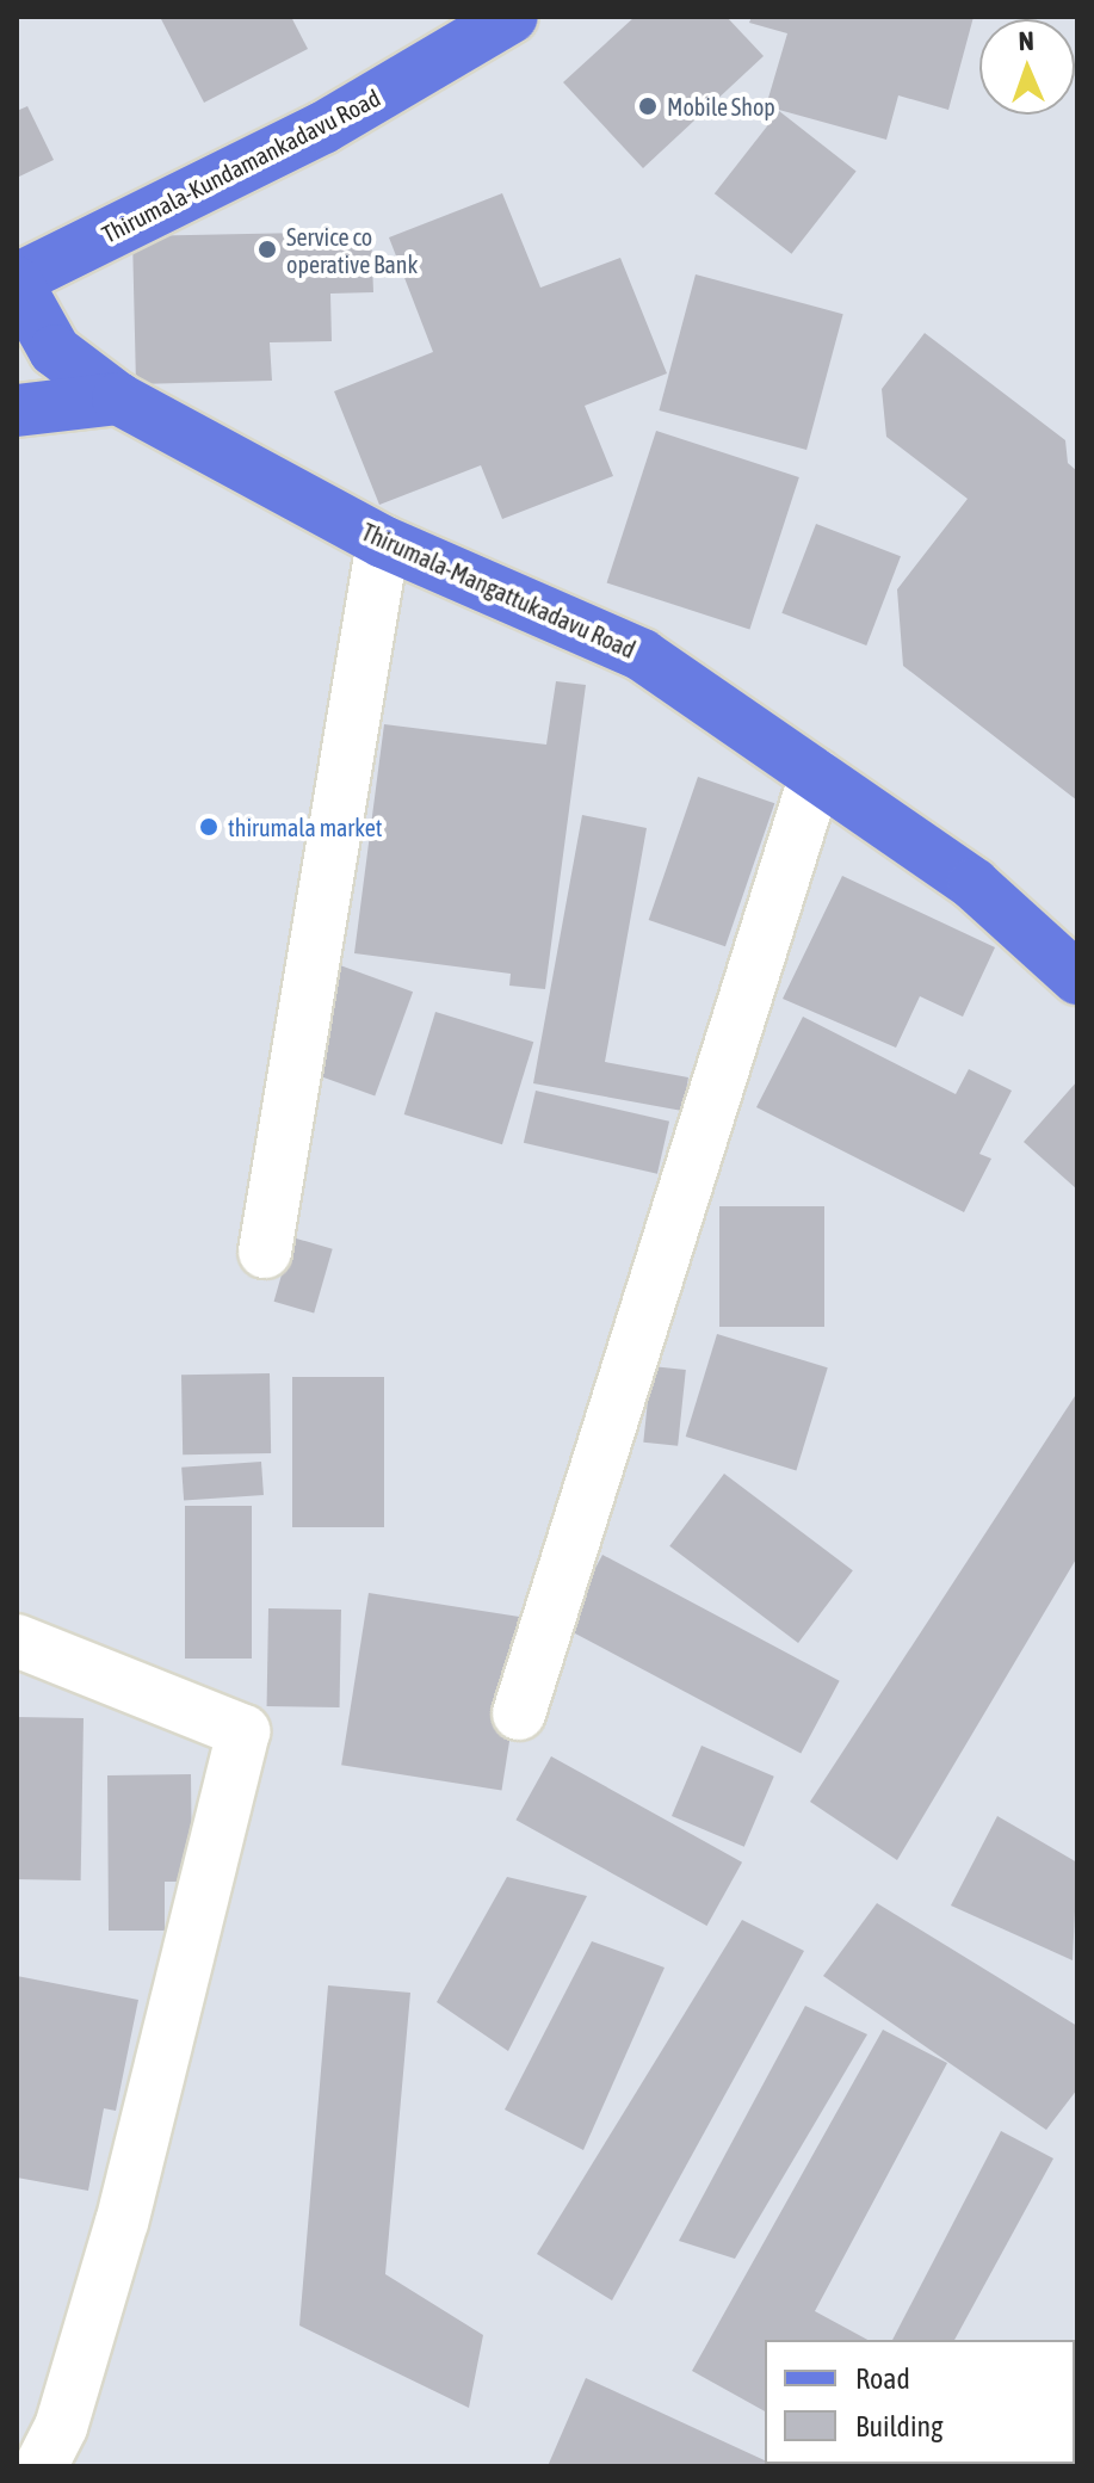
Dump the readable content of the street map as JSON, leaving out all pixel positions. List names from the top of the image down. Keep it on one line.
{"streets":{"main road":["Thirumala-Kundamankadavu Road","Thirumala-Mangattukadavu Road"]},"crossings":[["Thirumala-Kundamankadavu Road","Thirumala-Mangattukadavu Road"]],"places":["Mobile Shop","Service co operative Bank","thirumala market"],"legend":["Road","Building"],"north":"top"}
